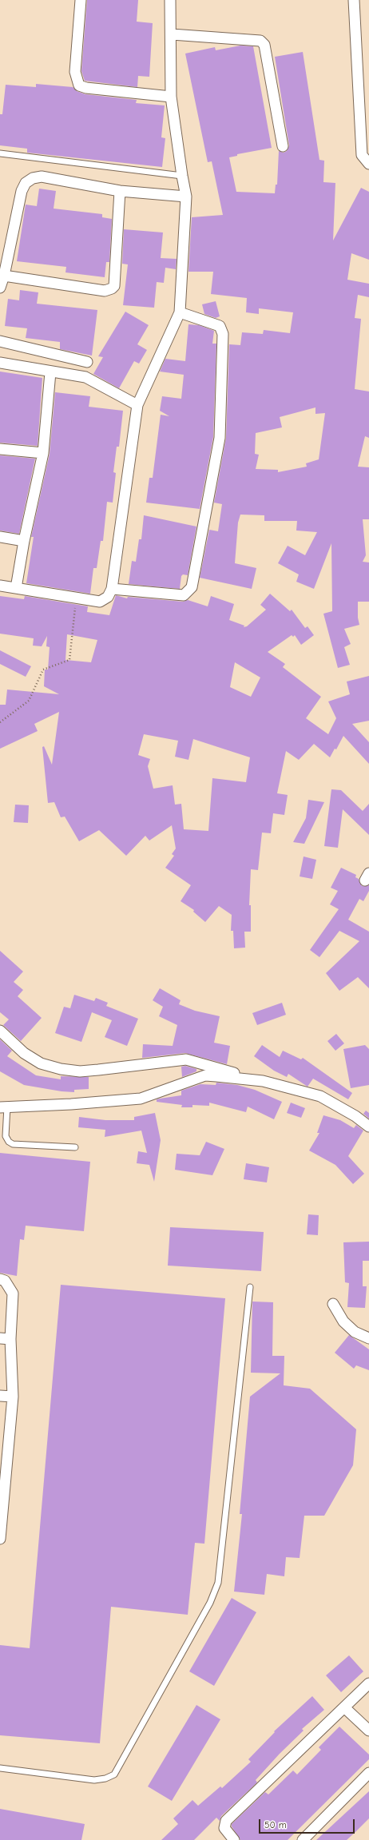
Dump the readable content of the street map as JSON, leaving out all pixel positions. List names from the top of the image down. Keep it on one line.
{"scale_bar":"50 m"}
